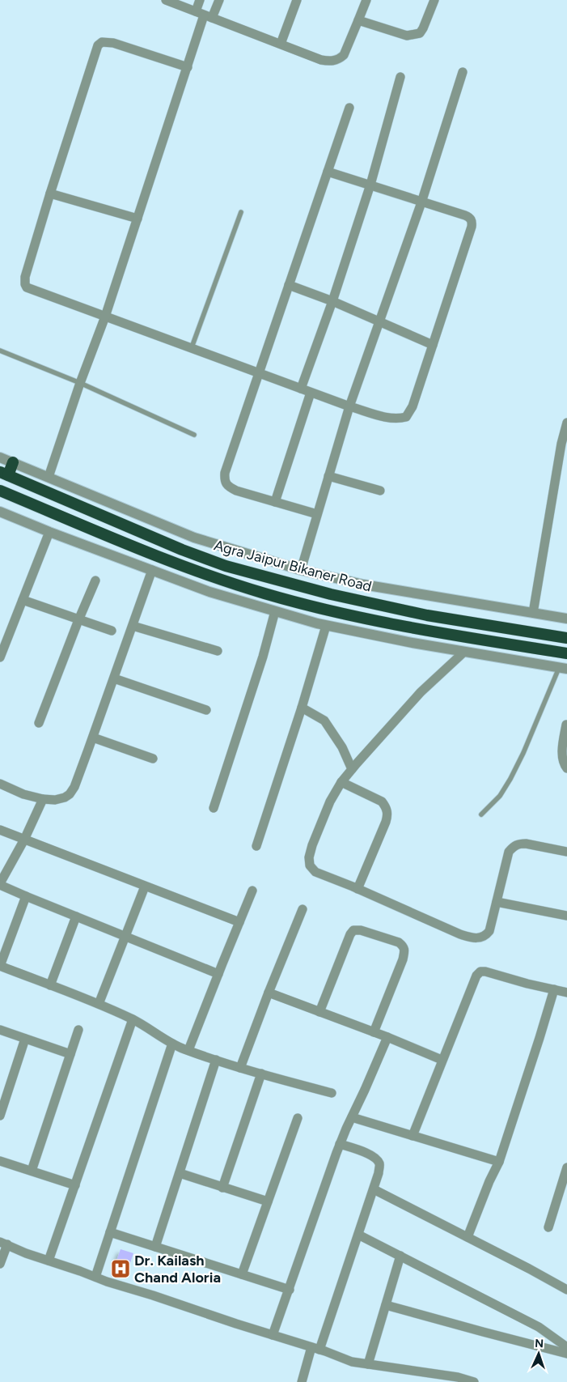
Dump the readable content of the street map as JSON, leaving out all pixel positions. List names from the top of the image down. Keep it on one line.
{"streets":{"highway":["Agra Jaipur Bikaner Road"]},"places":{"hospital":["Dr. Kailash Chand Aloria"]},"north":"top"}
